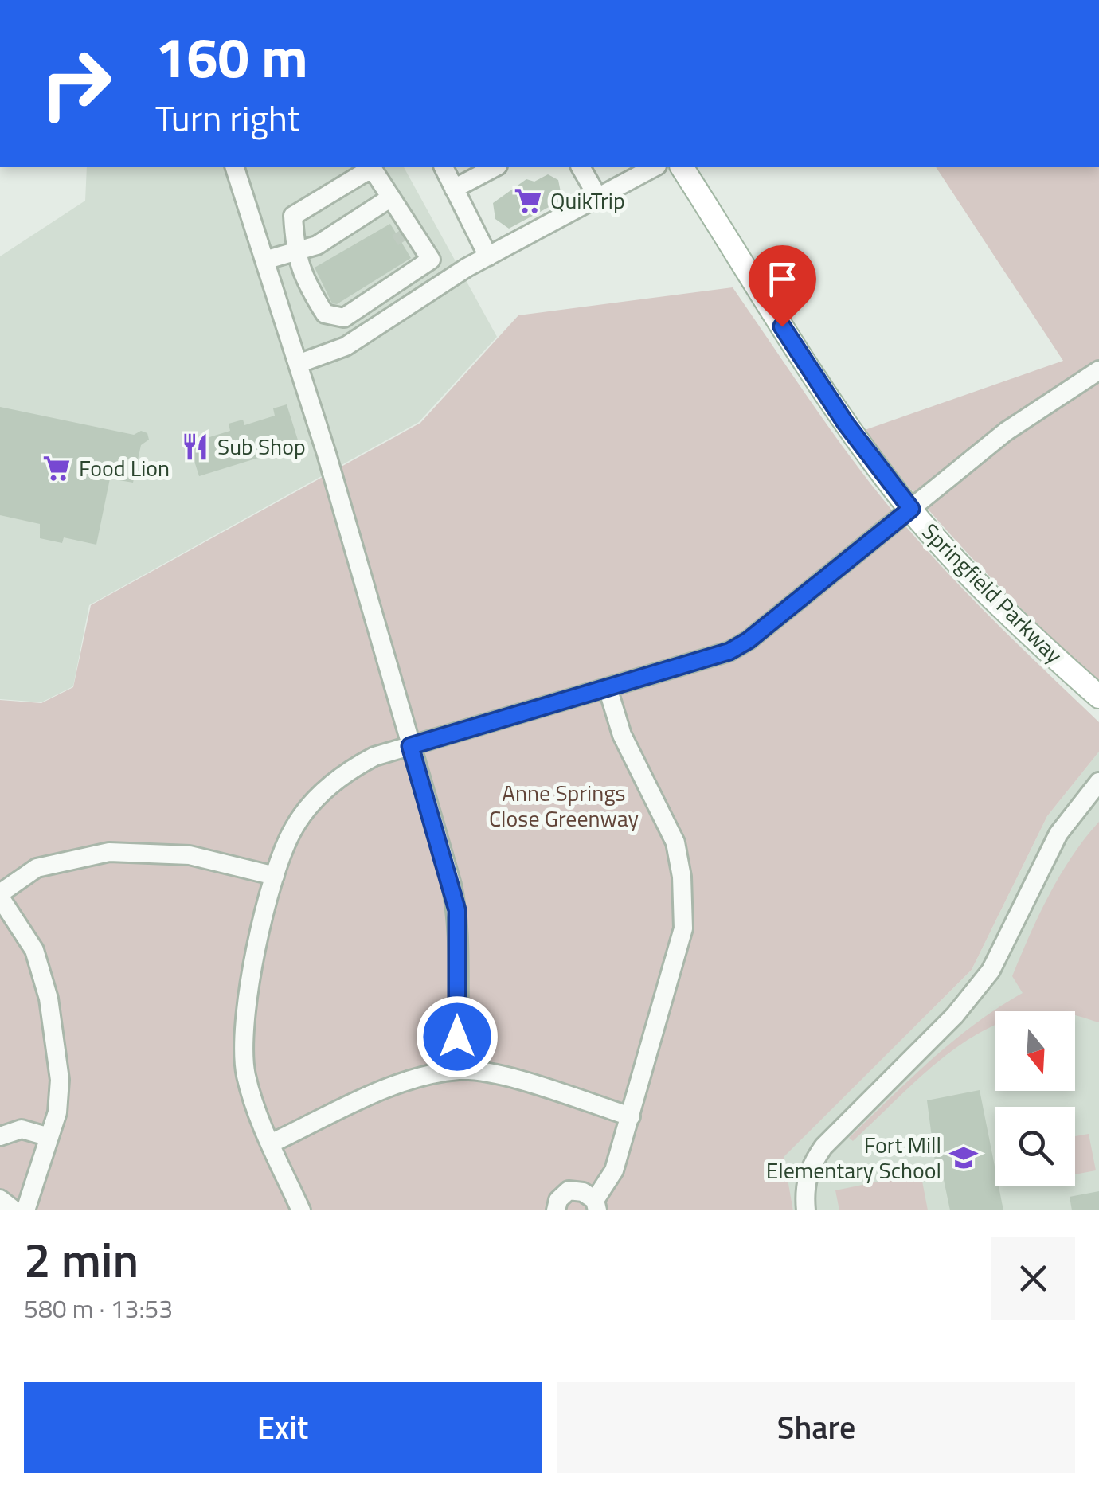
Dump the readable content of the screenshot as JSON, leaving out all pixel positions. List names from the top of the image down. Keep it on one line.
{"streets":{"main road":["Springfield Parkway"]},"parks":["Anne Springs Close Greenway"],"places":{"supermarket":["QuikTrip","Food Lion"],"restaurant":["Sub Shop"],"school or university":["Fort Mill Elementary School"]},"north":"bottom","page":{"turn":["160 m","Turn right"],"heading":["2 min","580 m · 13:53"],"buttons":["Exit","Share"]}}
